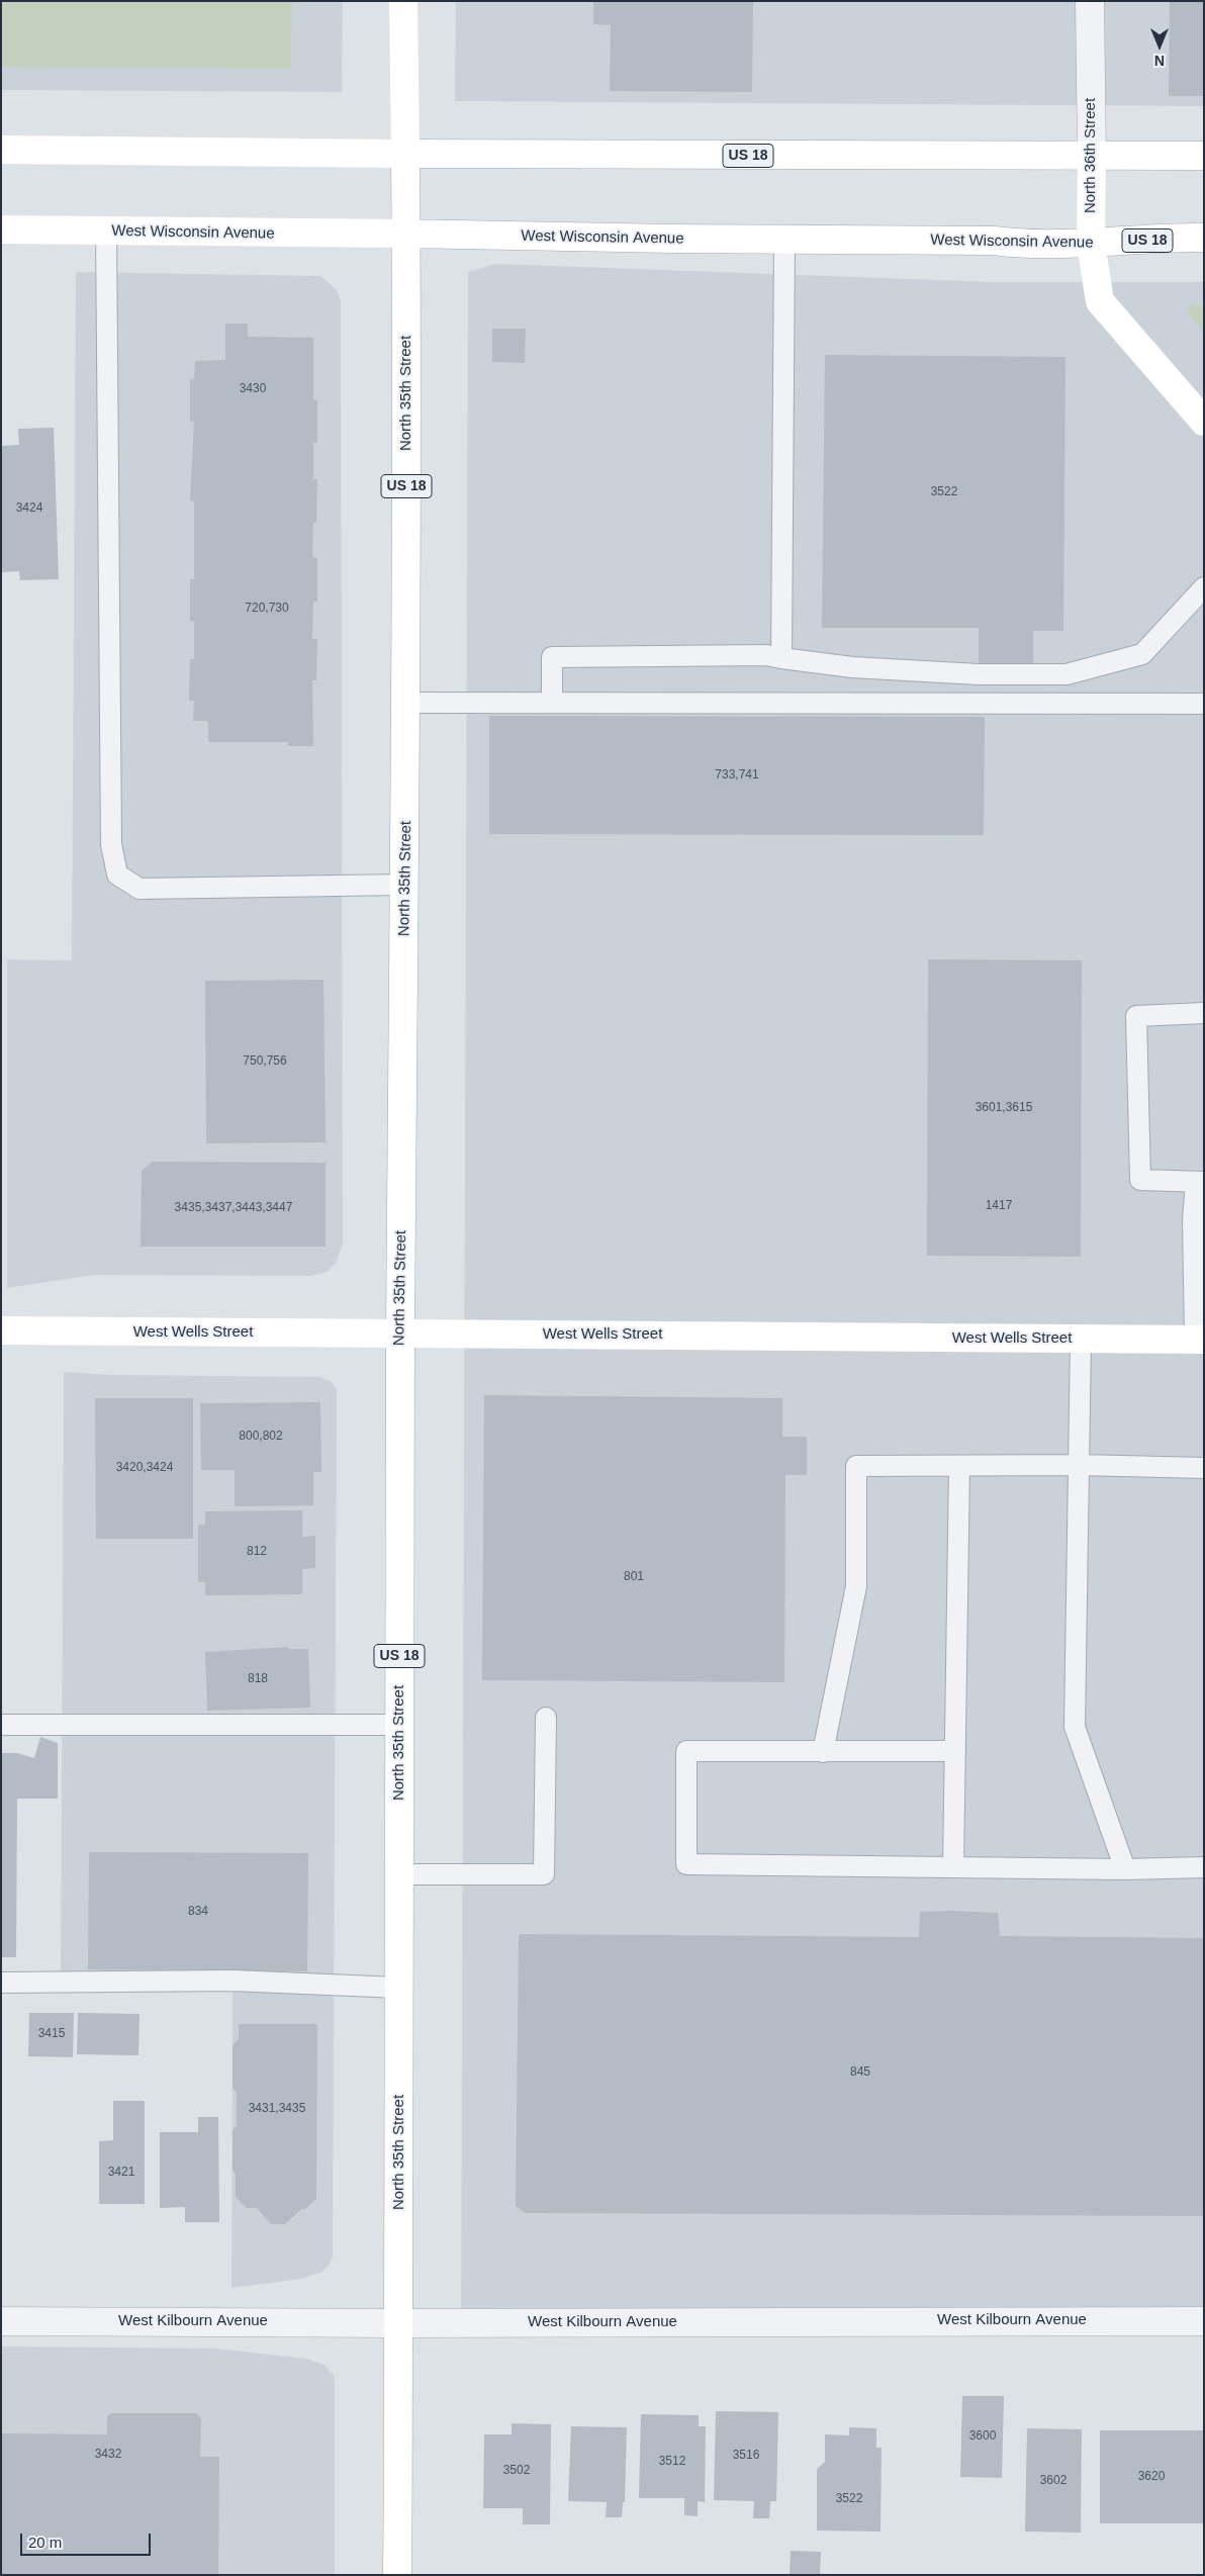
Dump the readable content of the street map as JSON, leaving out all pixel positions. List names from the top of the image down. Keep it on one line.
{"streets":{"main road":["US 18","North 36th Street","West Wisconsin Avenue","North 35th Street","West Wells Street"],"street":["West Kilbourn Avenue"]},"crossings":[["US 18","North 36th Street"],["US 18","North 35th Street"],["North 36th Street","West Wisconsin Avenue"],["West Wisconsin Avenue","North 35th Street"],["North 35th Street","West Wells Street"],["North 35th Street","West Kilbourn Avenue"]],"house_numbers":["3430","3522","3424","720,730","733,741","750,756","3601,3615","1417","3435,3437,3443,3447","800,802","3420,3424","812","801","818","834","3415","845","3431,3435","3421","3600","3432","3516","3512","3502","3620","3602","3522"],"scale_bar":"20 m","north":"bottom"}
